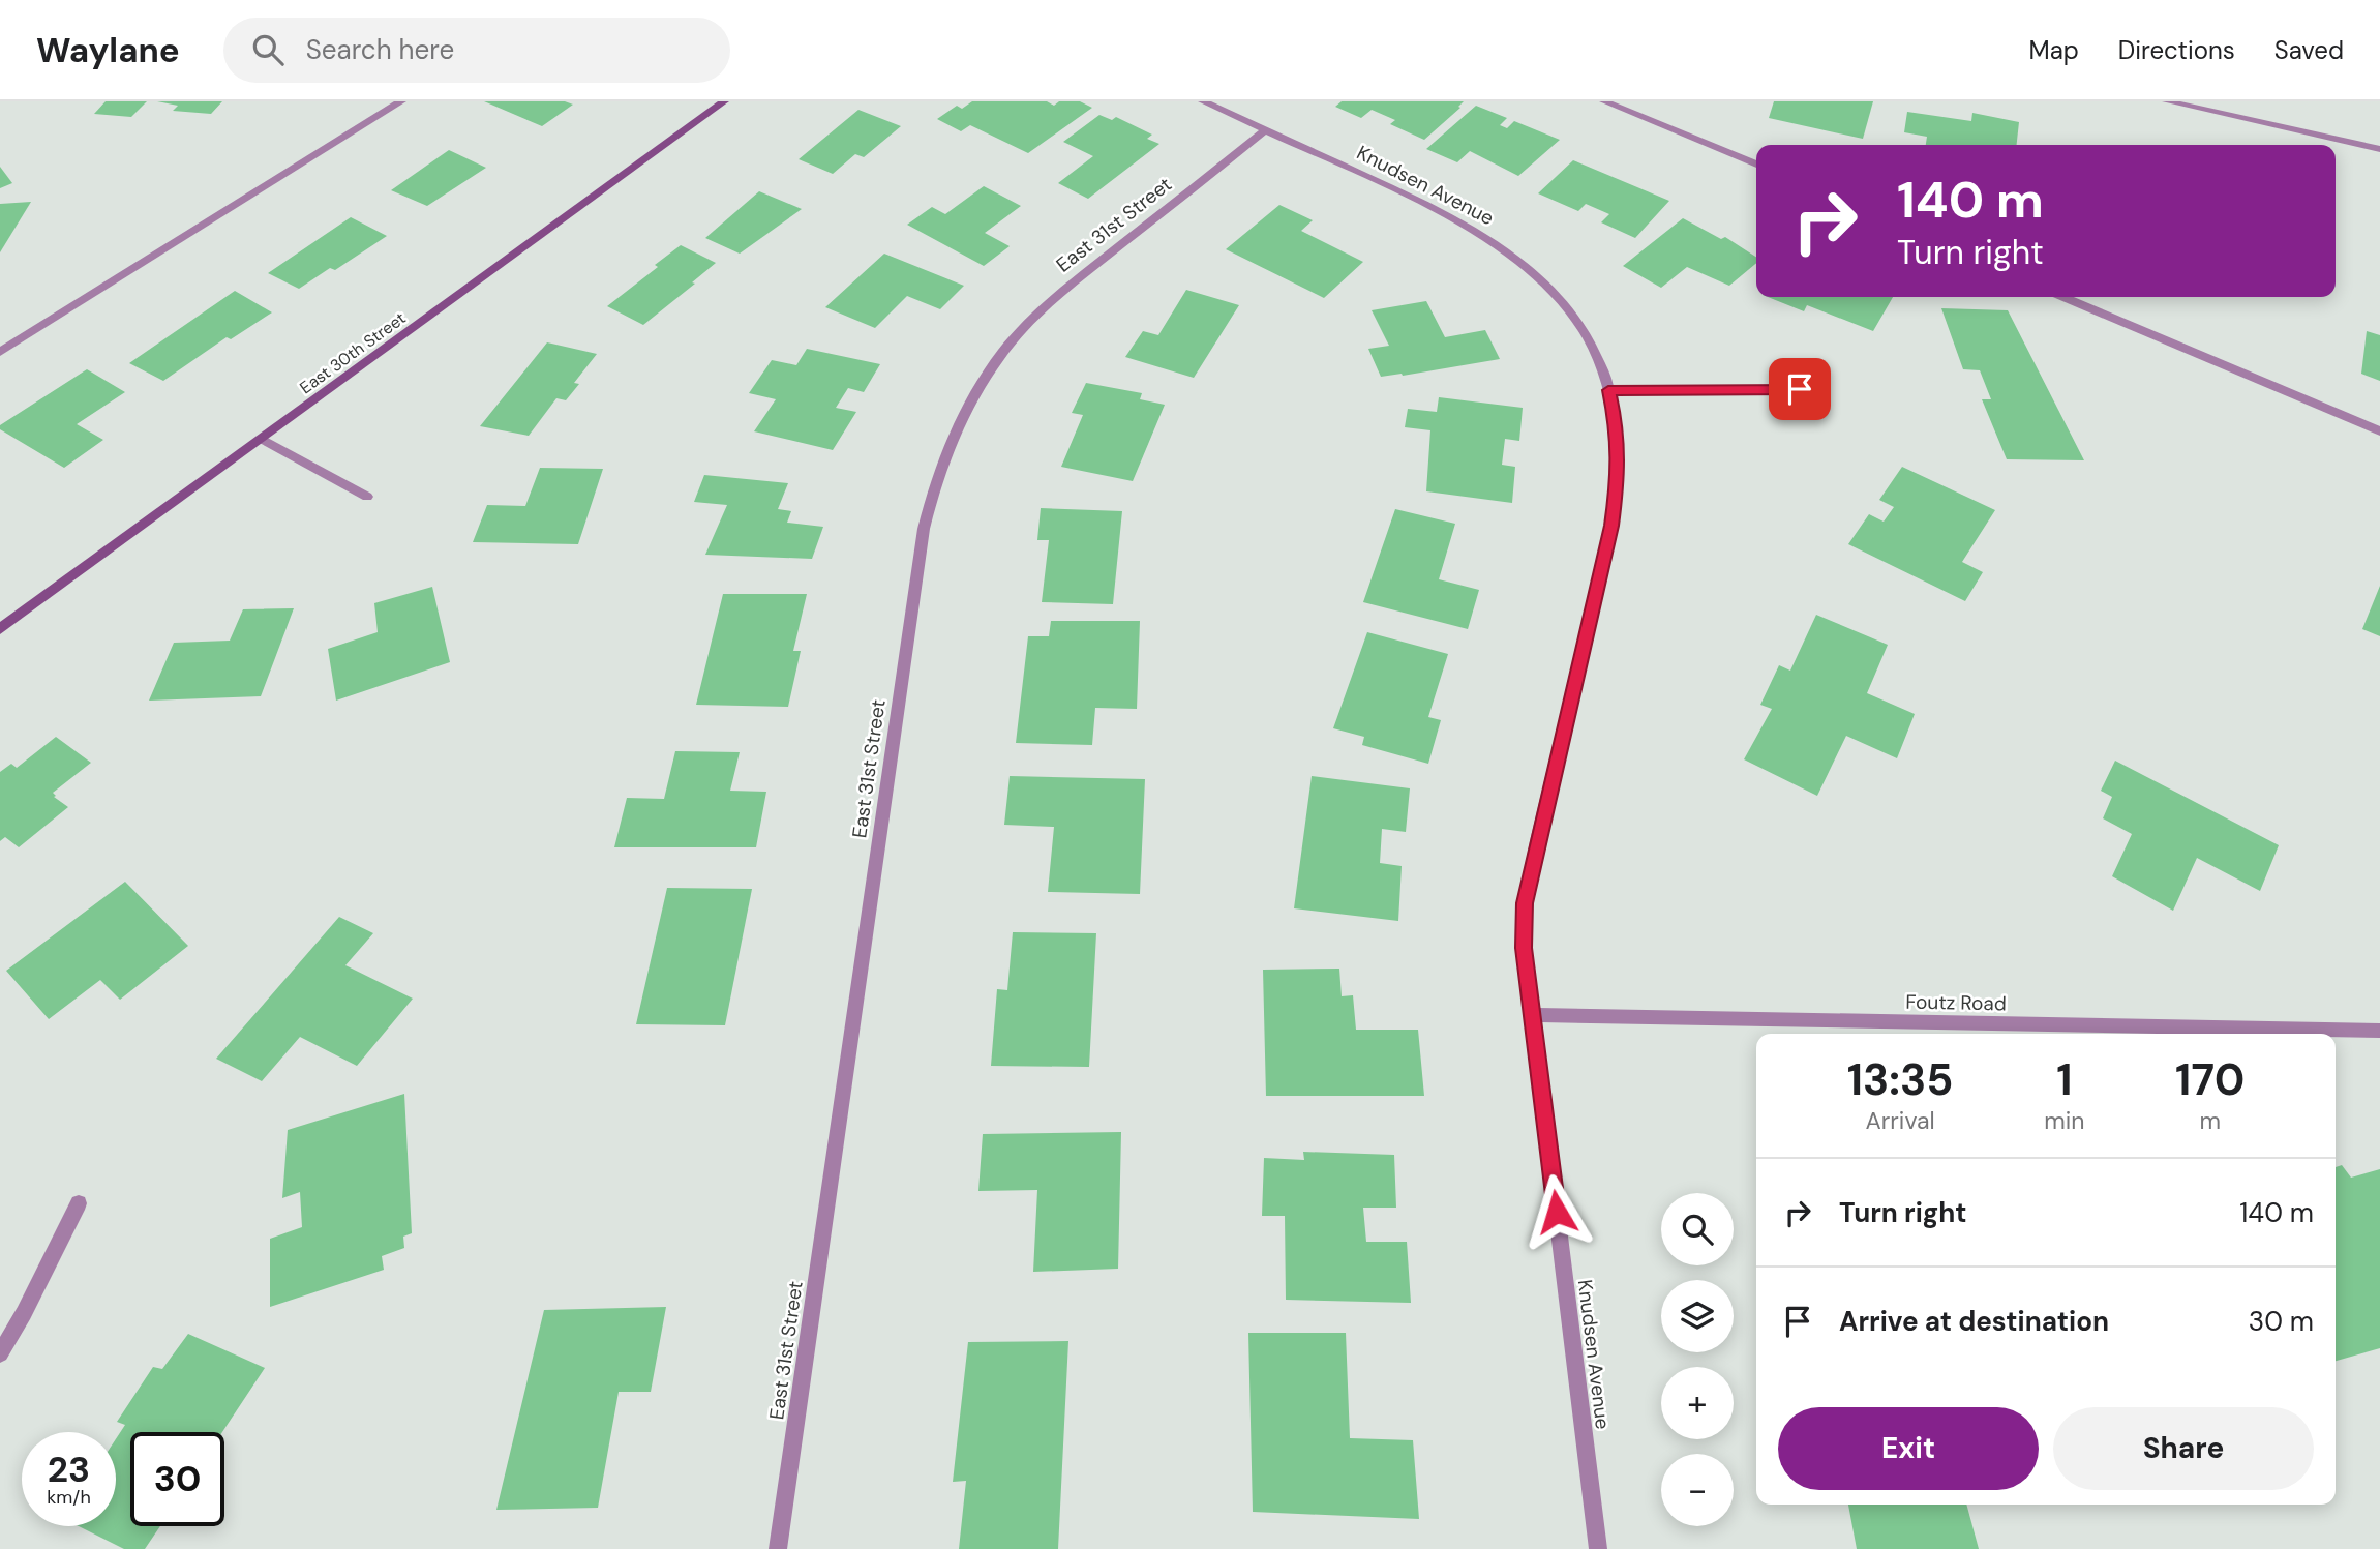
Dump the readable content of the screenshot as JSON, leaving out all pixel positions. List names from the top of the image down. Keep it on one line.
{"streets":{"main road":["East 30th Street"],"street":["Knudsen Avenue","East 31st Street","Foutz Road"]},"crossings":[["Knudsen Avenue","East 31st Street"],["Knudsen Avenue","Foutz Road"]],"page":{"header":"Waylane","search":"Search here","nav":["Map","Directions","Saved"],"turn":["140 m","Turn right"],"eta":["13:35","Arrival","1","min","170","m"],"list":[{"name":"Turn right","value":"140 m"},{"name":"Arrive at destination","value":"30 m"}],"map_buttons":["+","−"],"buttons":["Exit","Share"],"speed":"23 km/h","limit":"30"}}
